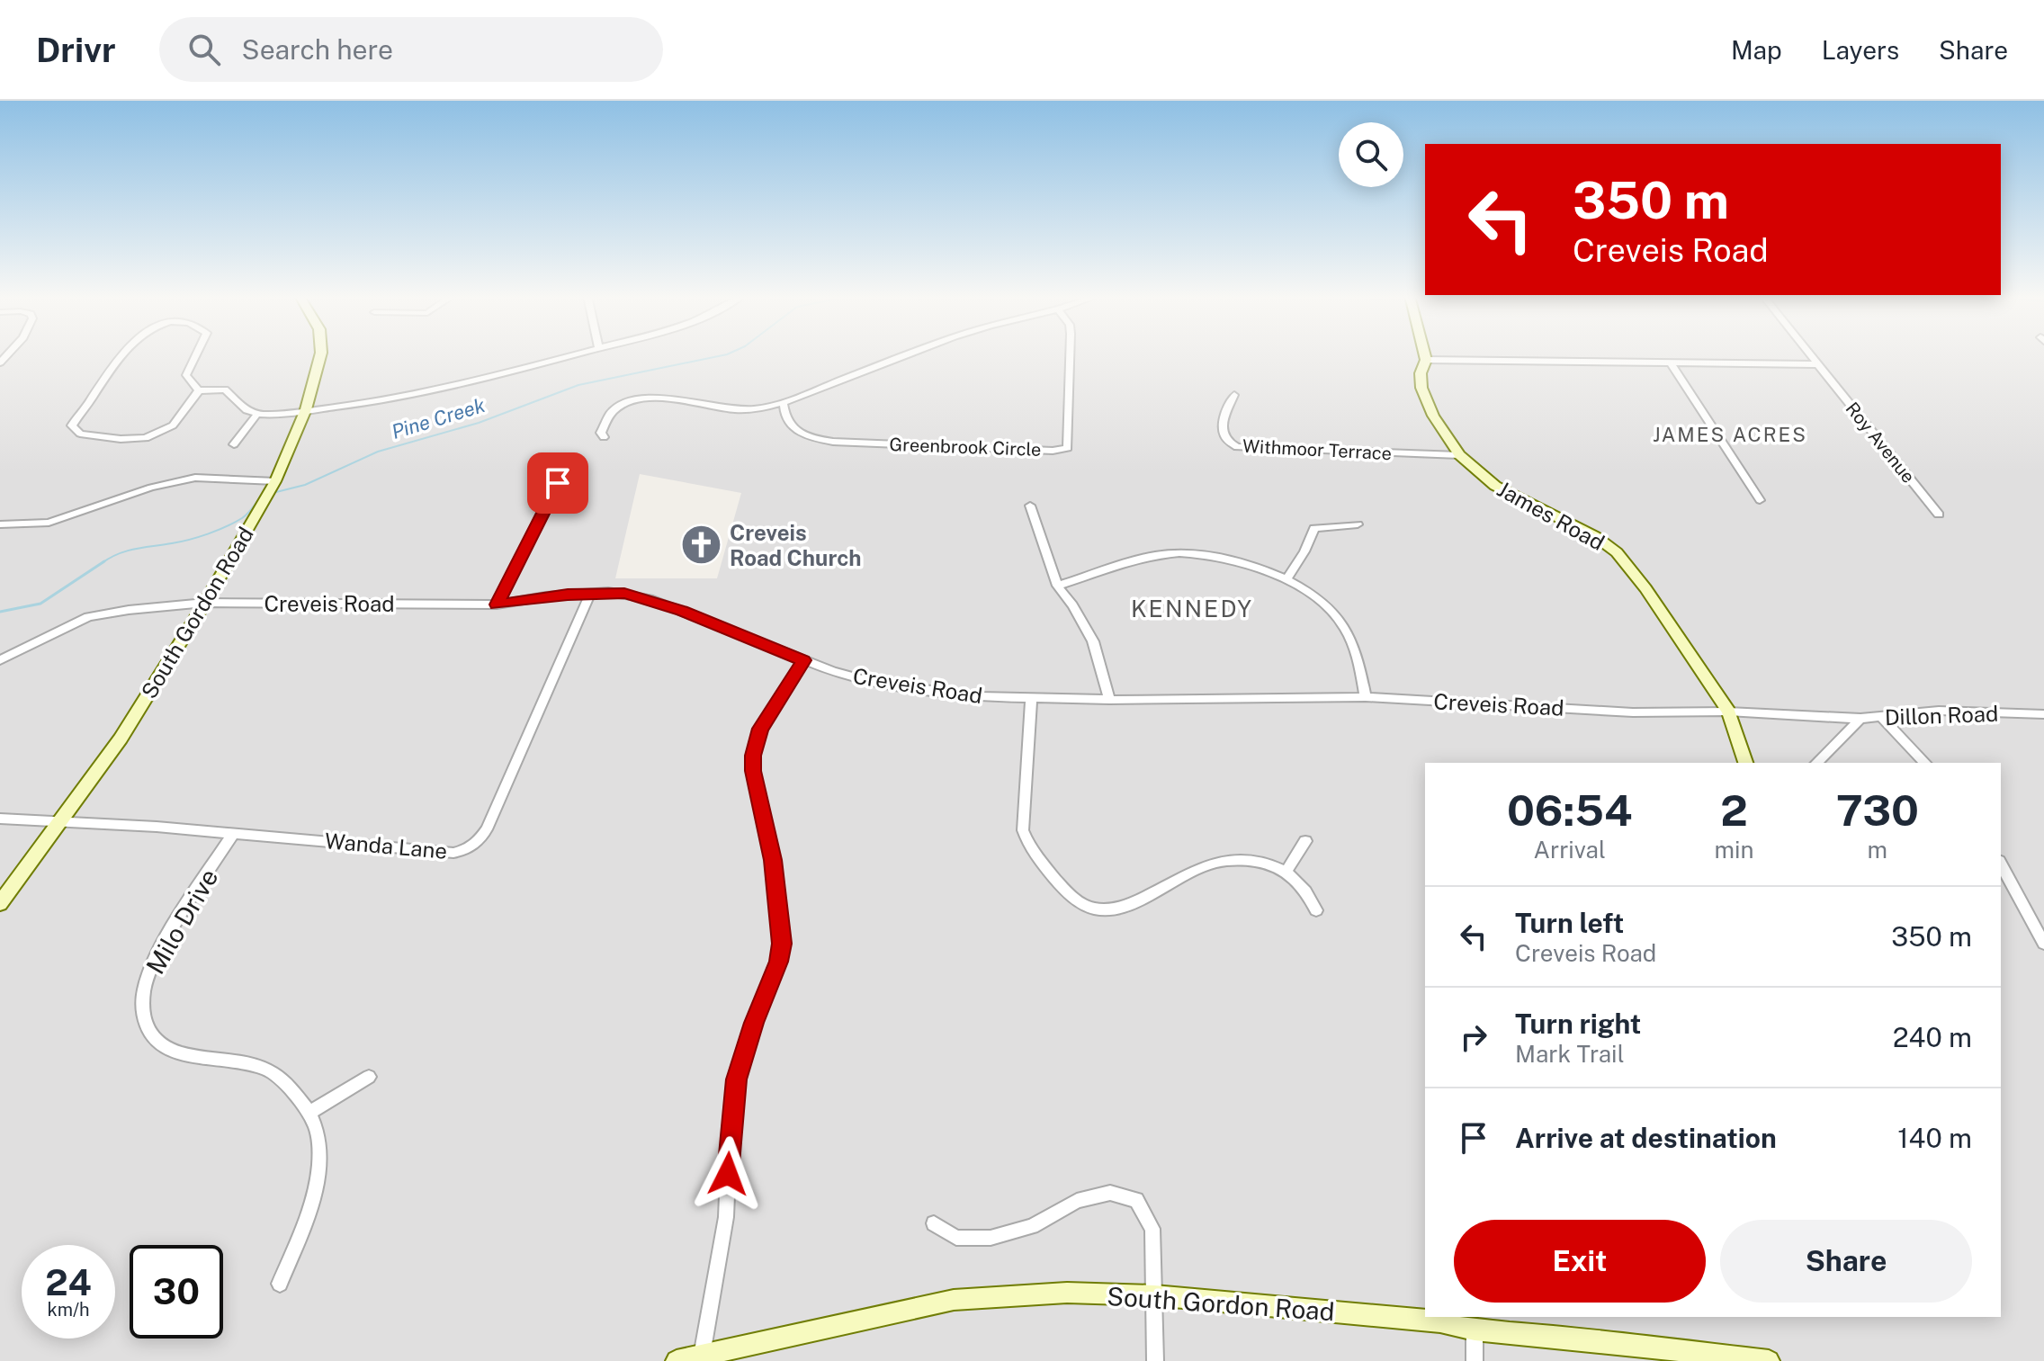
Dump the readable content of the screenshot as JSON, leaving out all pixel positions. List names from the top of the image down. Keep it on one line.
{"streets":{"street":["Roy Avenue","Greenbrook Circle","Withmoor Terrace","James Road","Creveis Road","South Gordon Road","Dillon Road","Wanda Lane","Milo Drive"]},"crossings":[["Withmoor Terrace","James Road"],["James Road","Creveis Road"],["Creveis Road","South Gordon Road"],["Creveis Road","Dillon Road"],["Creveis Road","Wanda Lane"],["South Gordon Road","Wanda Lane"],["Wanda Lane","Milo Drive"]],"districts":["JAMES ACRES","KENNEDY"],"water":["Pine Creek"],"places":{"church":["Creveis Road Church"]},"page":{"header":"Drivr","search":"Search here","nav":["Map","Layers","Share"],"turn":["350 m","Creveis Road"],"eta":["06:54","Arrival","2","min","730","m"],"list":[{"name":"Turn left","note":"Creveis Road","value":"350 m"},{"name":"Turn right","note":"Mark Trail","value":"240 m"},{"name":"Arrive at destination","value":"140 m"}],"buttons":["Exit","Share"],"speed":"24 km/h","limit":"30"}}
